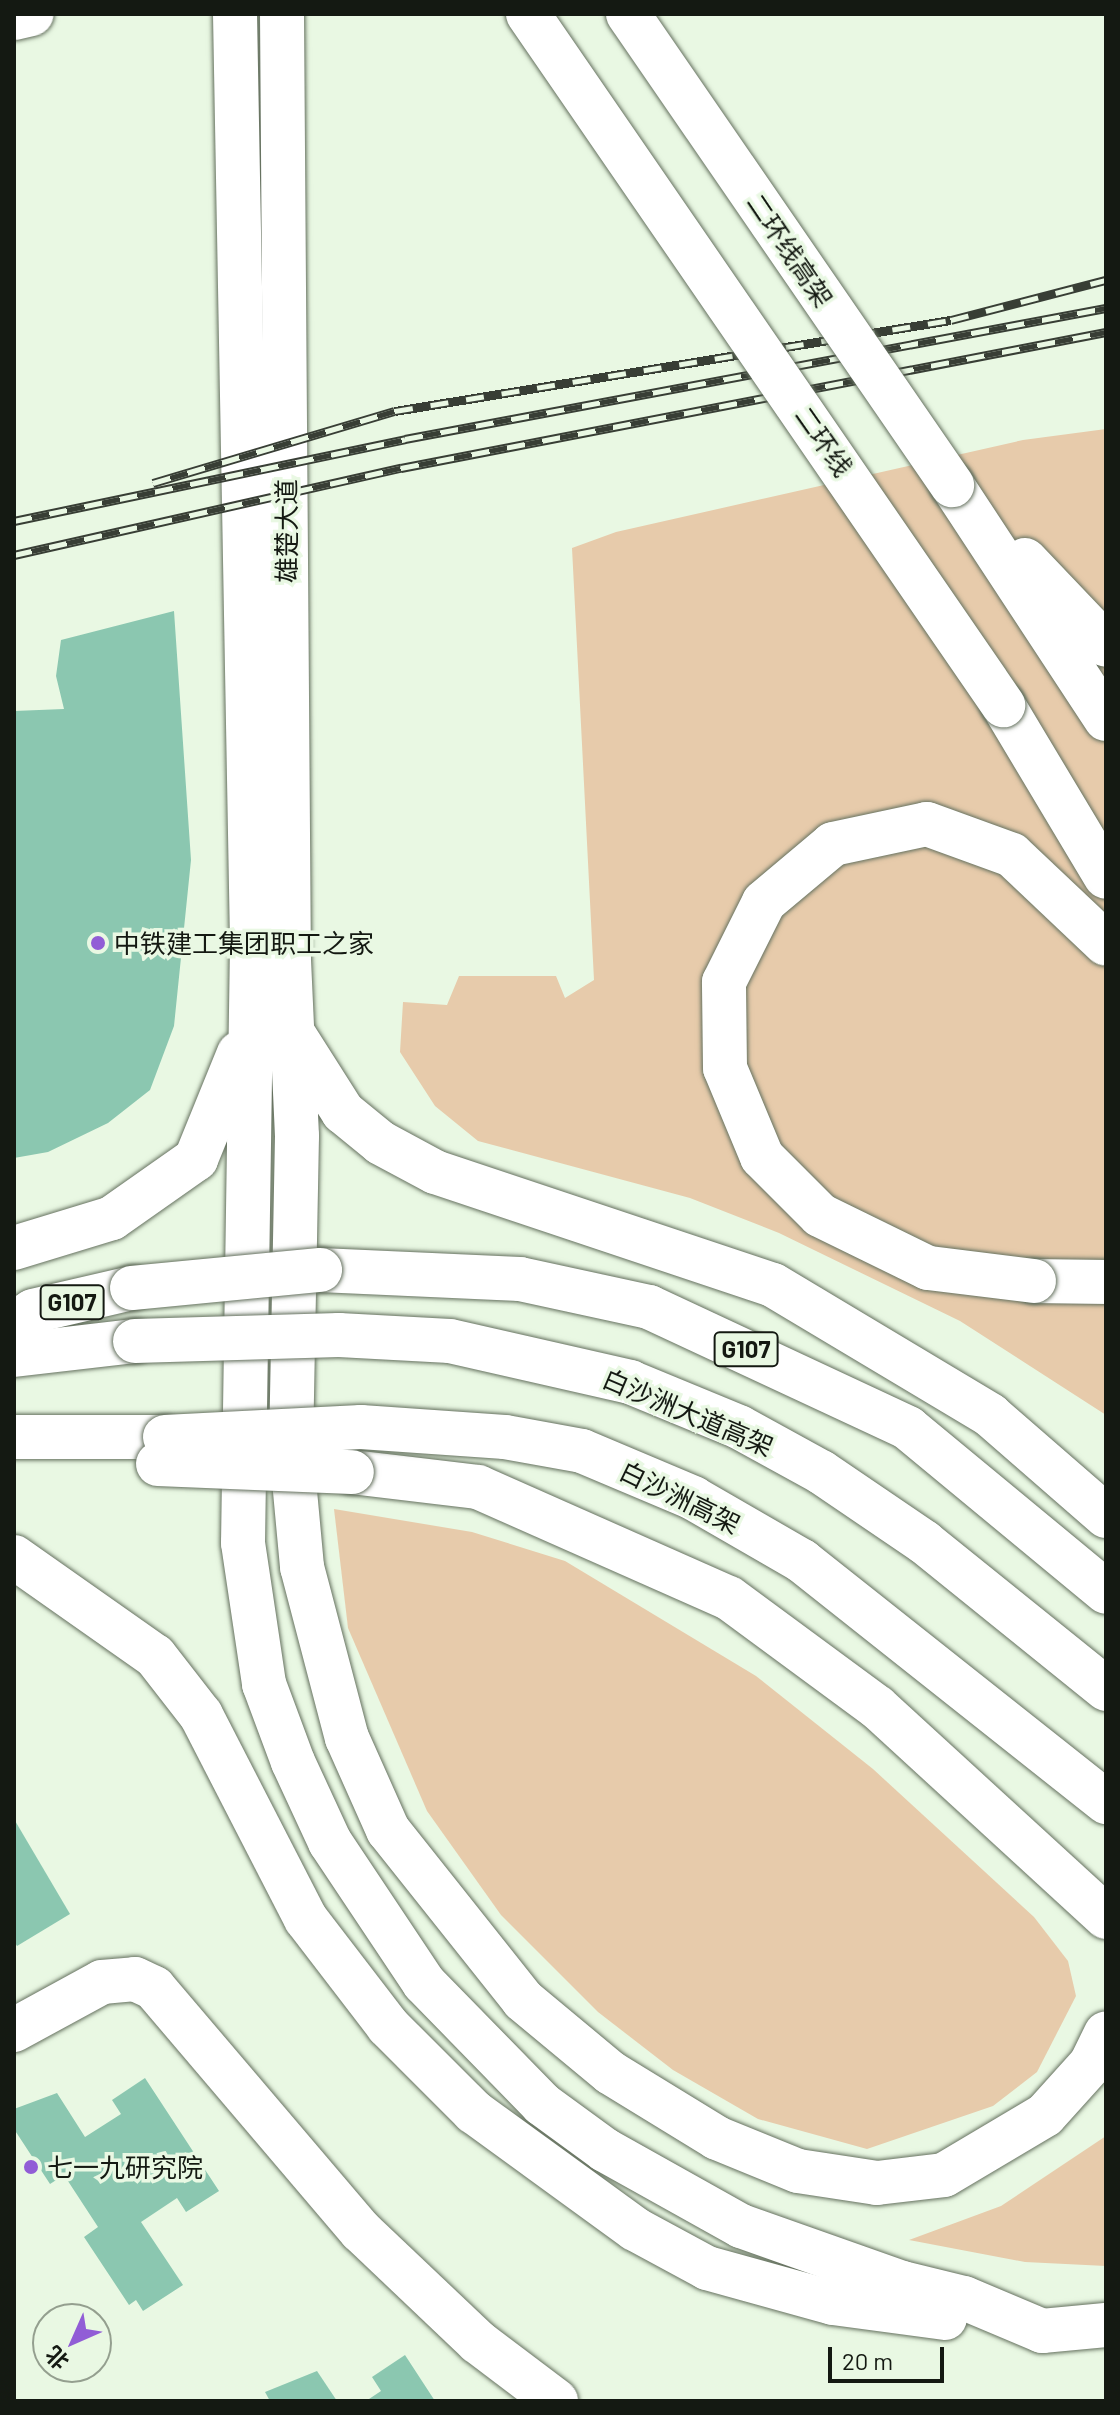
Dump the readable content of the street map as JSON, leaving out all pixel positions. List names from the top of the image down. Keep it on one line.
{"streets":{"main road":["二环线高架","二环线","雄楚大道","G107","白沙洲大道高架","白沙洲高架"]},"places":["中铁建工集团职工之家","七一九研究院"],"scale_bar":"20 m","north":"bottom left"}
